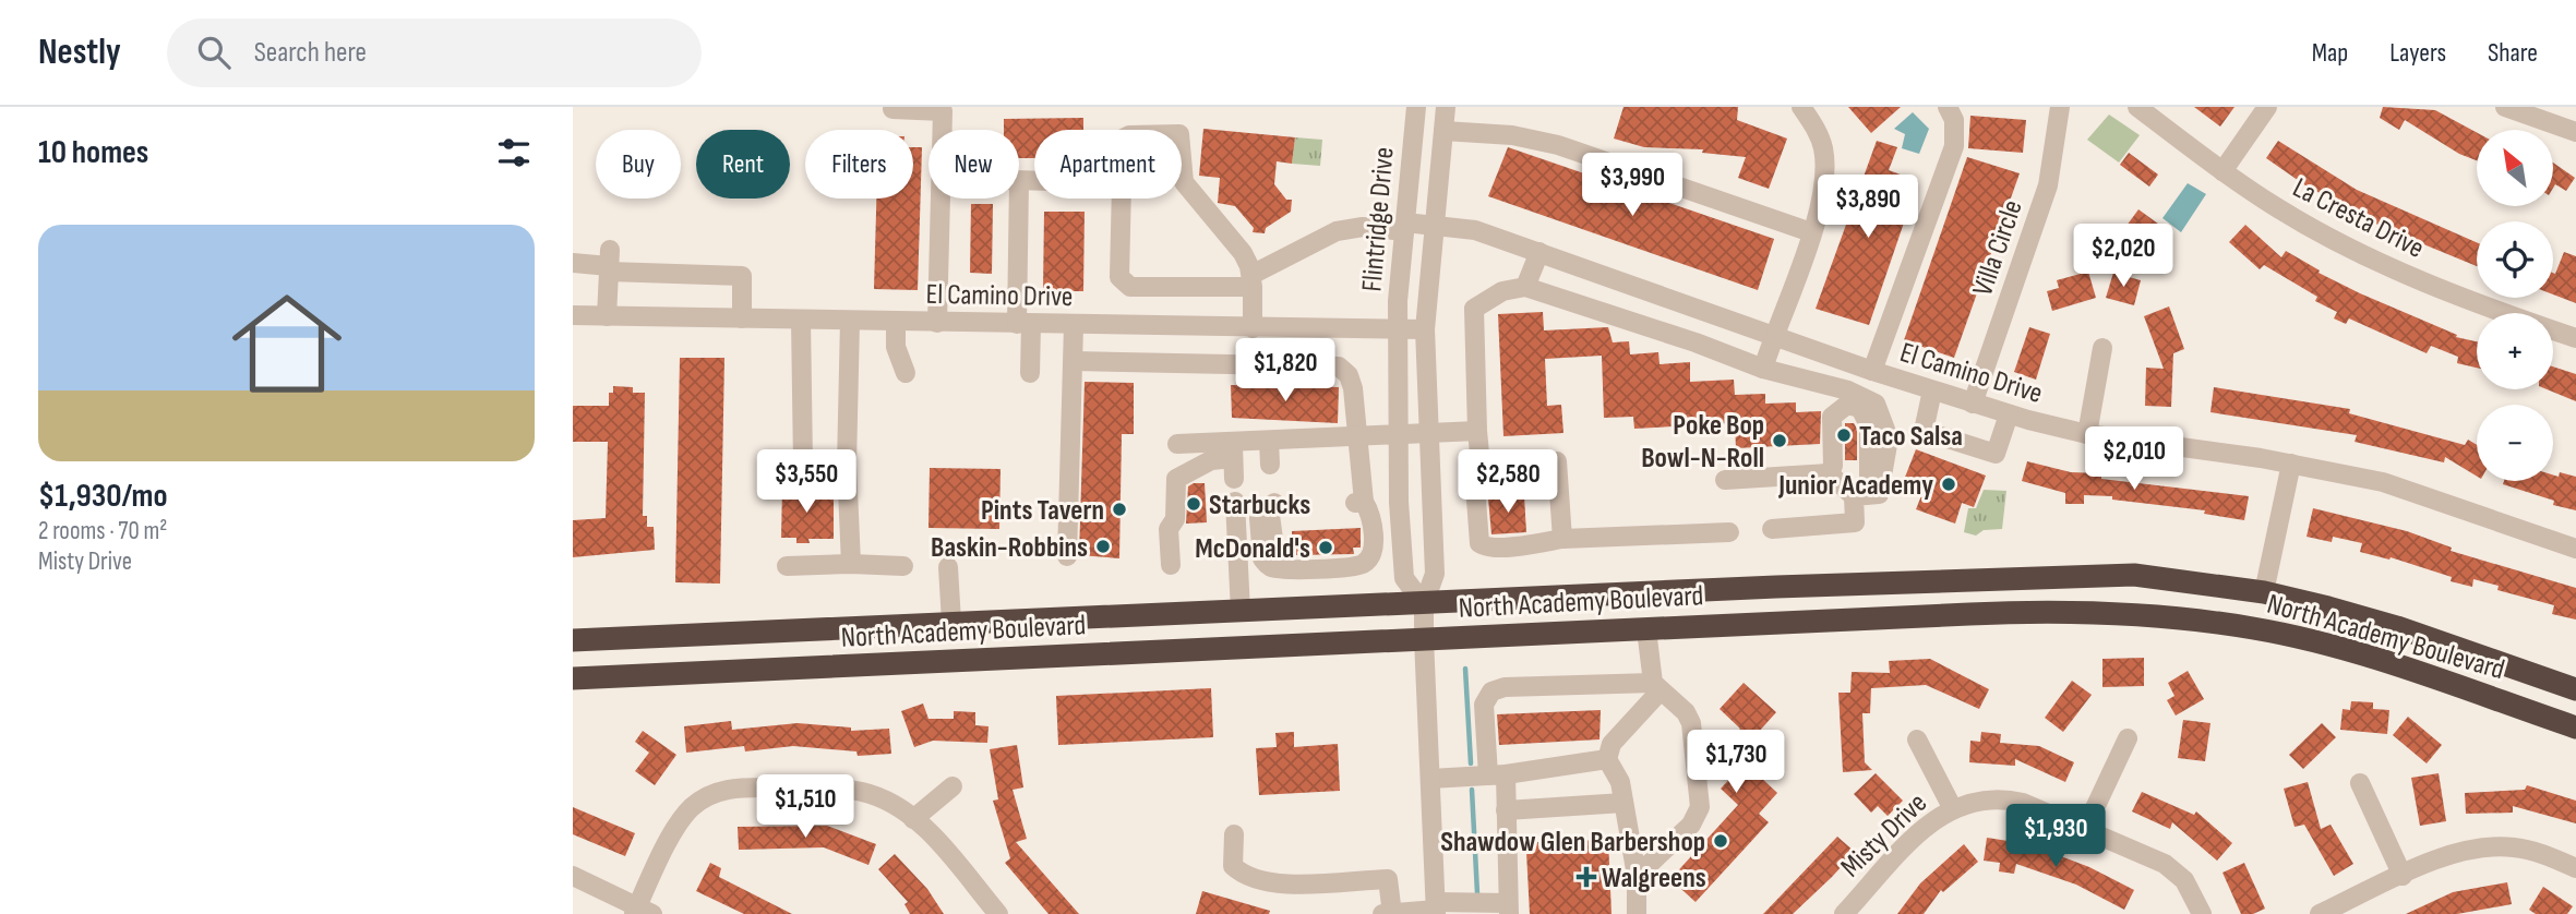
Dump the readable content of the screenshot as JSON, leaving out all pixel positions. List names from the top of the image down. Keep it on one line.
{"streets":{"highway":["North Academy Boulevard"],"street":["La Cresta Drive","Flintridge Drive","Villa Circle","El Camino Drive","Misty Drive"]},"crossings":[["Flintridge Drive","El Camino Drive"],["Flintridge Drive","North Academy Boulevard"],["Villa Circle","El Camino Drive"]],"places":{"other":["Taco Salsa","Poke Bop Bowl-N-Roll","Junior Academy","Starbucks","Pints Tavern","Baskin-Robbins","McDonald's","Shawdow Glen Barbershop"],"health":["Walgreens"]},"north":"top left","page":{"header":"Nestly","search":"Search here","nav":["Map","Layers","Share"],"heading":"10 homes","map_buttons":["+","−"],"chip":["Buy","Rent","Filters","New","Apartment"],"price":["$3,990","$3,890","$2,020","$1,820","$2,010","$3,550","$2,580","$1,730","$1,510","$1,930"],"list":[{"name":"$1,930/mo","note":"2 rooms · 70 m² · Misty Drive"}]}}
